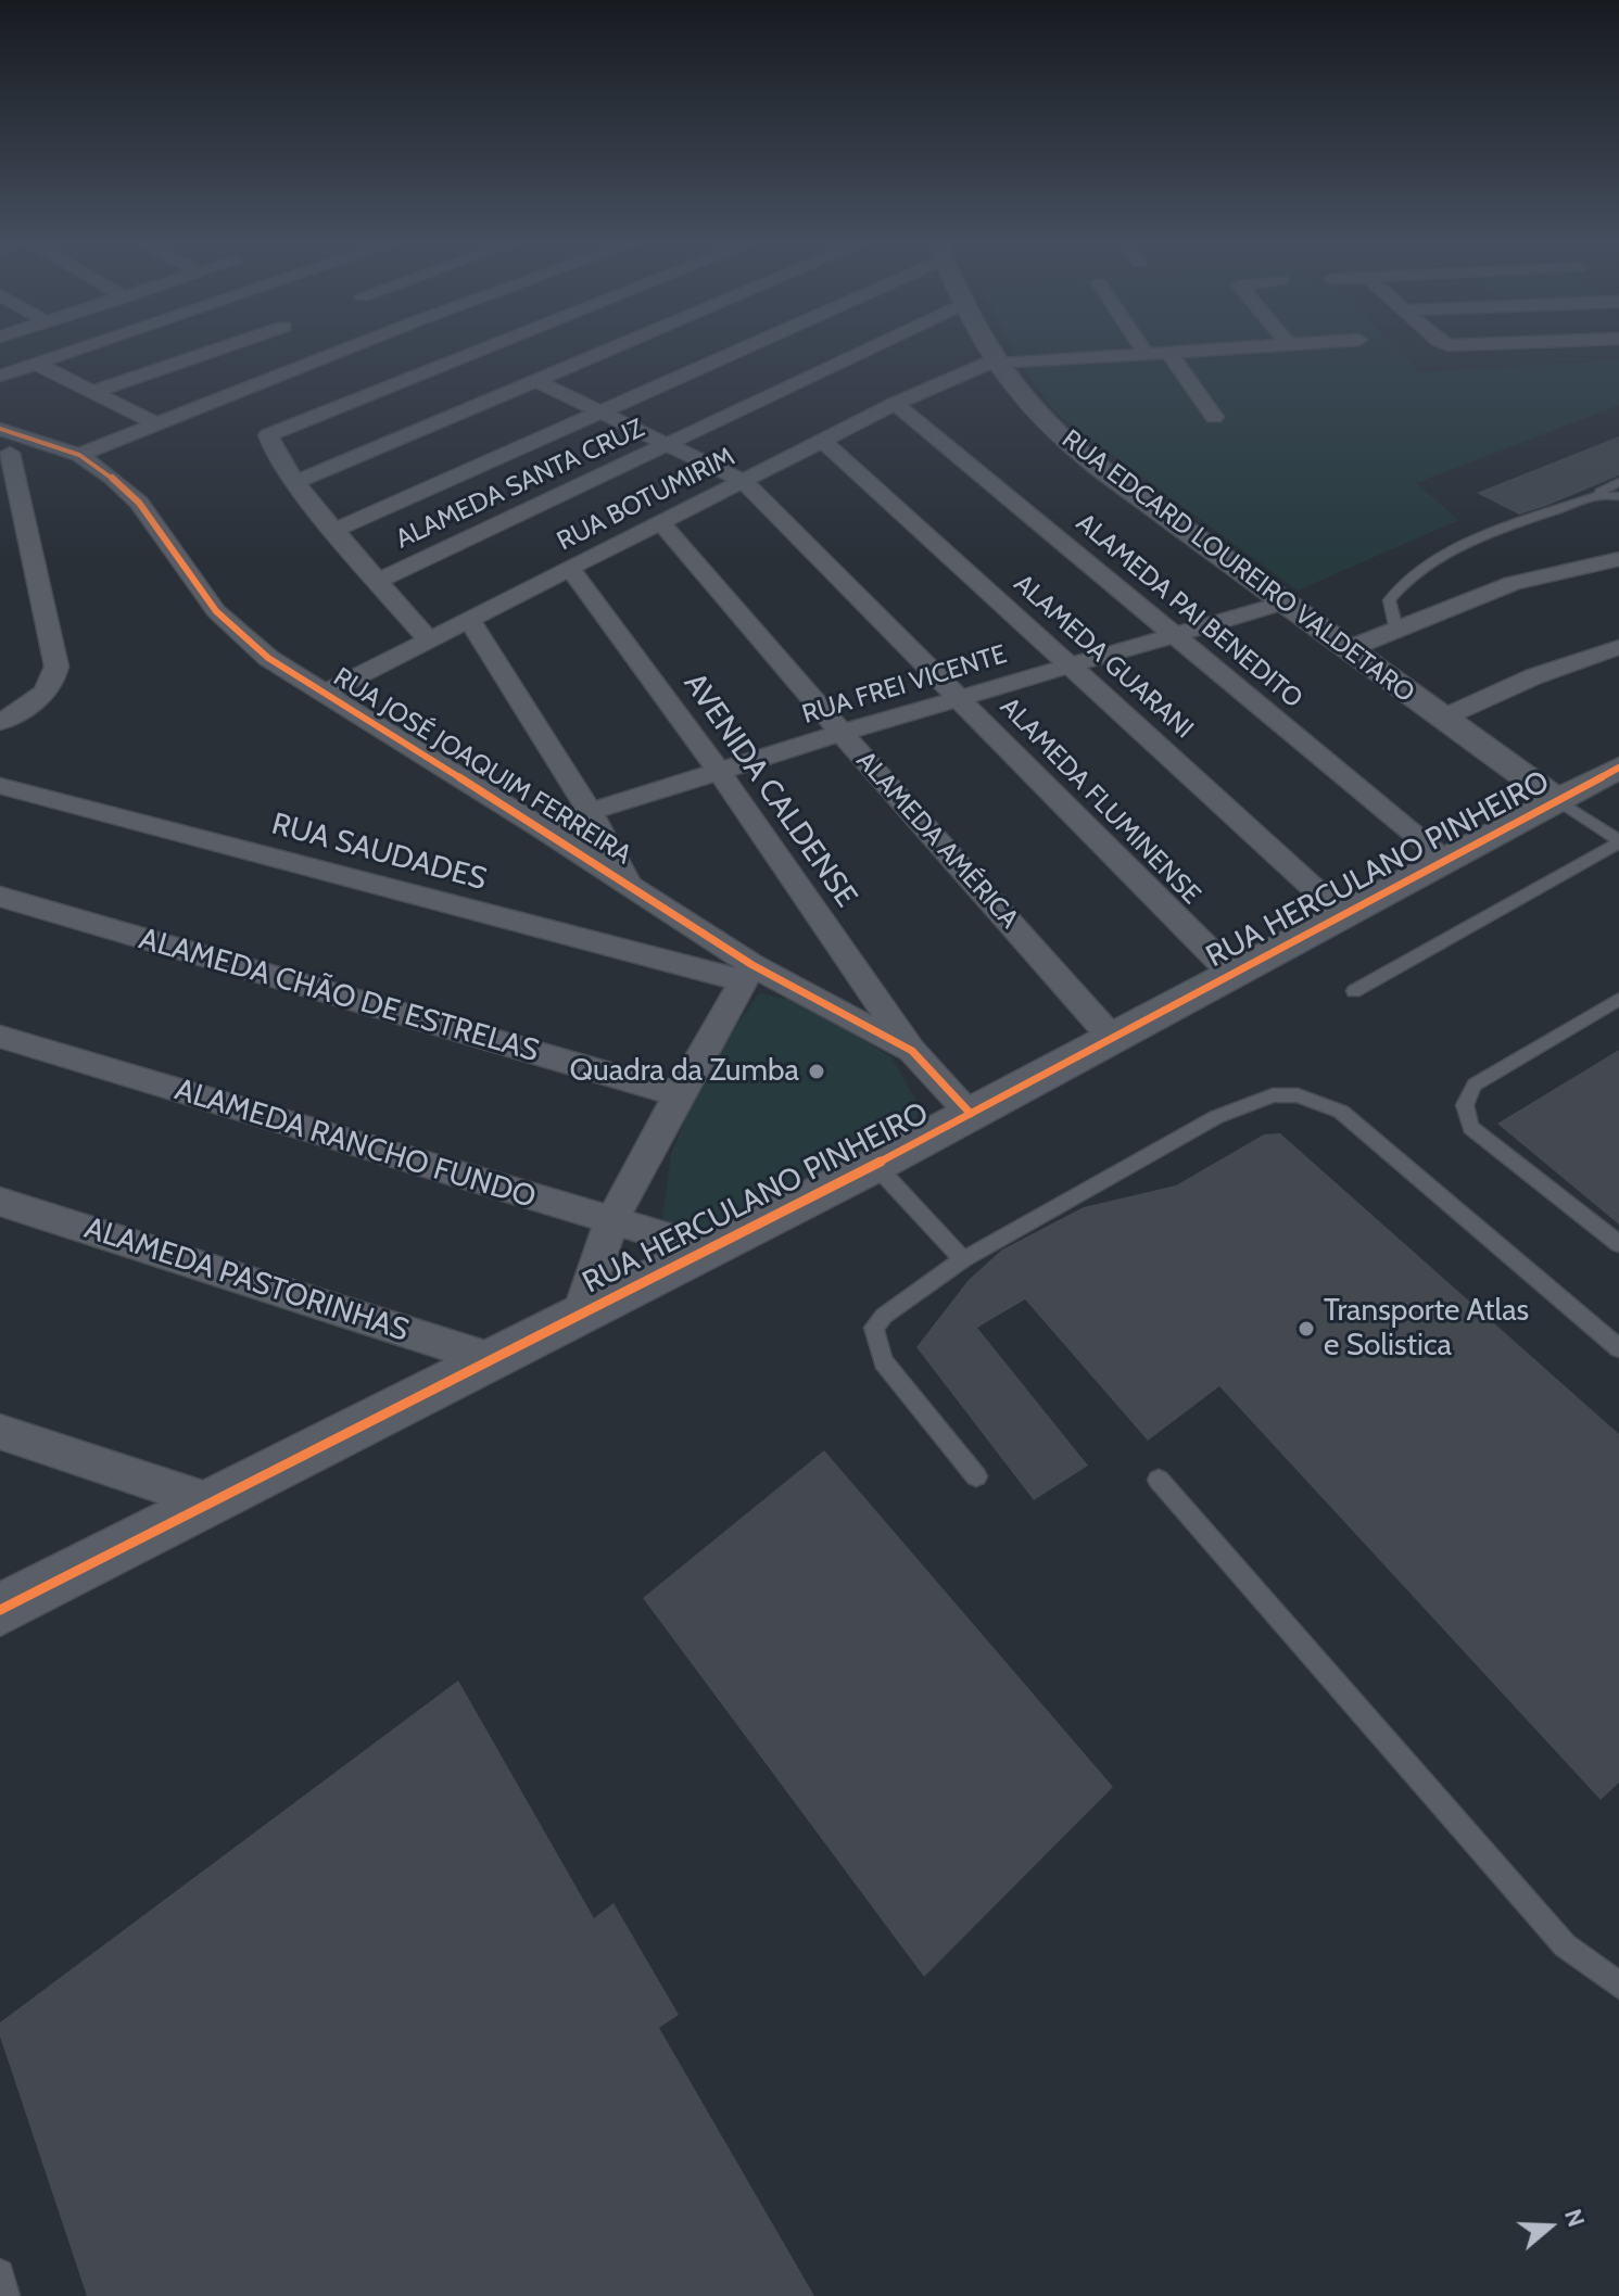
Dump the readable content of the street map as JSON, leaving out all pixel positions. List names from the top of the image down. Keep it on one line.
{"streets":{"street":["ALAMEDA SANTA CRUZ","RUA BOTUMIRIM","RUA EDCARD LOUREIRO VALDETARO","ALAMEDA PAI BENEDITO","ALAMEDA GUARANI","RUA FREI VICENTE","RUA JOSÉ JOAQUIM FERREIRA","AVENIDA CALDENSE","ALAMEDA FLUMINENSE","ALAMEDA AMÉRICA","RUA SAUDADES","RUA HERCULANO PINHEIRO","ALAMEDA CHÃO DE ESTRELAS","ALAMEDA RANCHO FUNDO","ALAMEDA PASTORINHAS"]},"crossings":[["ALAMEDA SANTA CRUZ","ALAMEDA FLUMINENSE"],["RUA BOTUMIRIM","RUA EDCARD LOUREIRO VALDETARO"],["RUA BOTUMIRIM","ALAMEDA PAI BENEDITO"],["RUA BOTUMIRIM","ALAMEDA GUARANI"],["RUA BOTUMIRIM","RUA JOSÉ JOAQUIM FERREIRA"],["RUA BOTUMIRIM","AVENIDA CALDENSE"],["RUA BOTUMIRIM","ALAMEDA FLUMINENSE"],["RUA BOTUMIRIM","ALAMEDA AMÉRICA"],["RUA EDCARD LOUREIRO VALDETARO","RUA FREI VICENTE"],["RUA EDCARD LOUREIRO VALDETARO","RUA HERCULANO PINHEIRO"],["ALAMEDA PAI BENEDITO","RUA FREI VICENTE"],["ALAMEDA PAI BENEDITO","RUA HERCULANO PINHEIRO"],["ALAMEDA GUARANI","RUA FREI VICENTE"],["ALAMEDA GUARANI","RUA HERCULANO PINHEIRO"],["RUA FREI VICENTE","RUA JOSÉ JOAQUIM FERREIRA"],["RUA FREI VICENTE","AVENIDA CALDENSE"],["RUA FREI VICENTE","ALAMEDA FLUMINENSE"],["RUA FREI VICENTE","ALAMEDA AMÉRICA"],["RUA JOSÉ JOAQUIM FERREIRA","AVENIDA CALDENSE"],["RUA JOSÉ JOAQUIM FERREIRA","RUA SAUDADES"],["RUA JOSÉ JOAQUIM FERREIRA","RUA HERCULANO PINHEIRO"],["ALAMEDA FLUMINENSE","RUA HERCULANO PINHEIRO"],["ALAMEDA AMÉRICA","RUA HERCULANO PINHEIRO"],["RUA HERCULANO PINHEIRO","ALAMEDA RANCHO FUNDO"],["RUA HERCULANO PINHEIRO","ALAMEDA PASTORINHAS"]],"places":["Quadra da Zumba","Transporte Atlas e Solistica"],"north":"right"}
